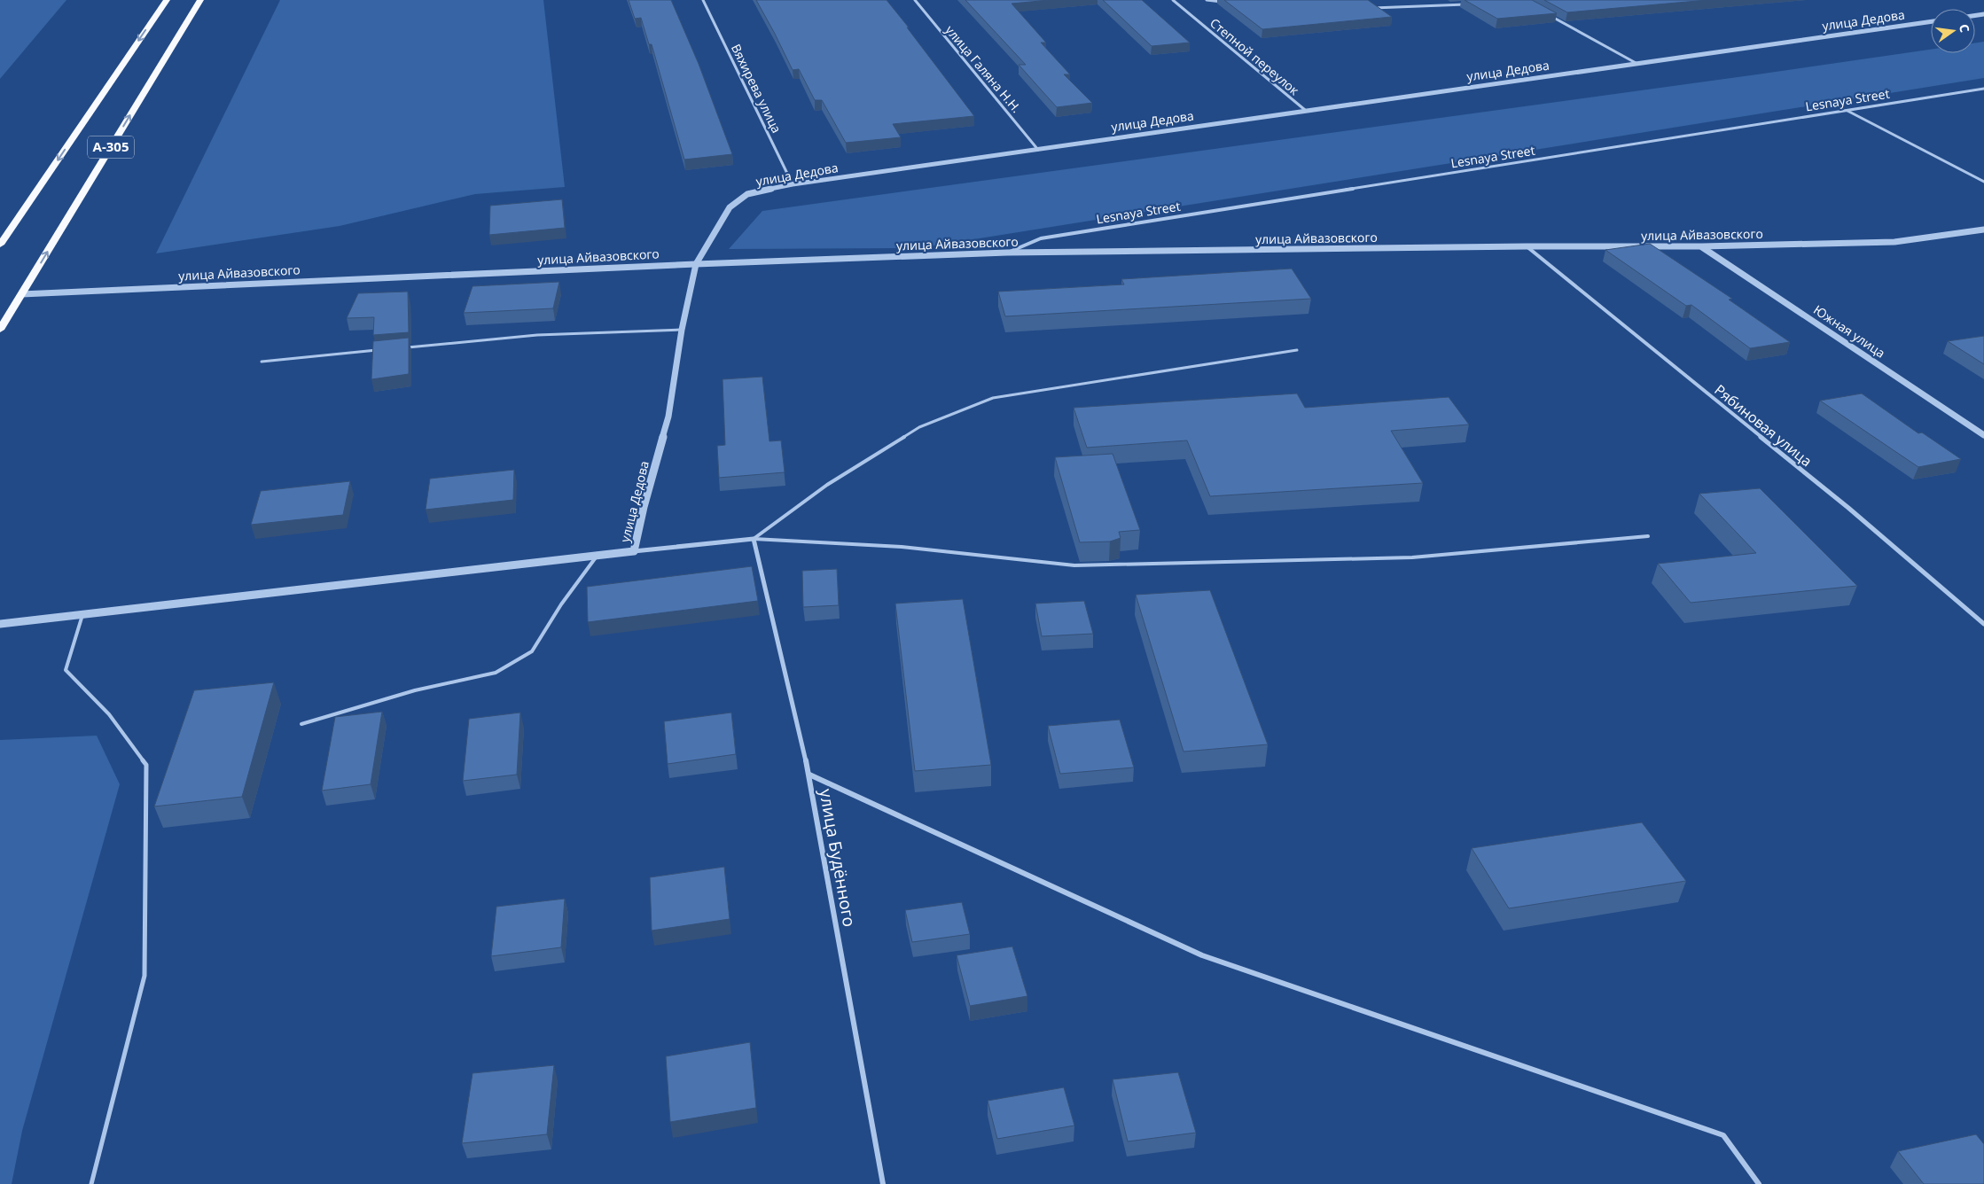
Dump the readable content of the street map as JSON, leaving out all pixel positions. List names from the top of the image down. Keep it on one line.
{"streets":{"highway":["А-305"],"street":["улица Дедова","Степной переулок","улица Галяна Н.Н.","Вяхирева улица","Lesnaya Street","улица Айвазовского","Южная улица","Рябиновая улица","улица Будённого"]},"crossings":[["улица Дедова","Степной переулок"],["улица Дедова","улица Галяна Н.Н."],["улица Дедова","Вяхирева улица"],["улица Дедова","улица Айвазовского"],["Lesnaya Street","улица Айвазовского"],["А-305","улица Айвазовского"],["улица Айвазовского","Южная улица"],["улица Айвазовского","Рябиновая улица"]],"north":"right"}
